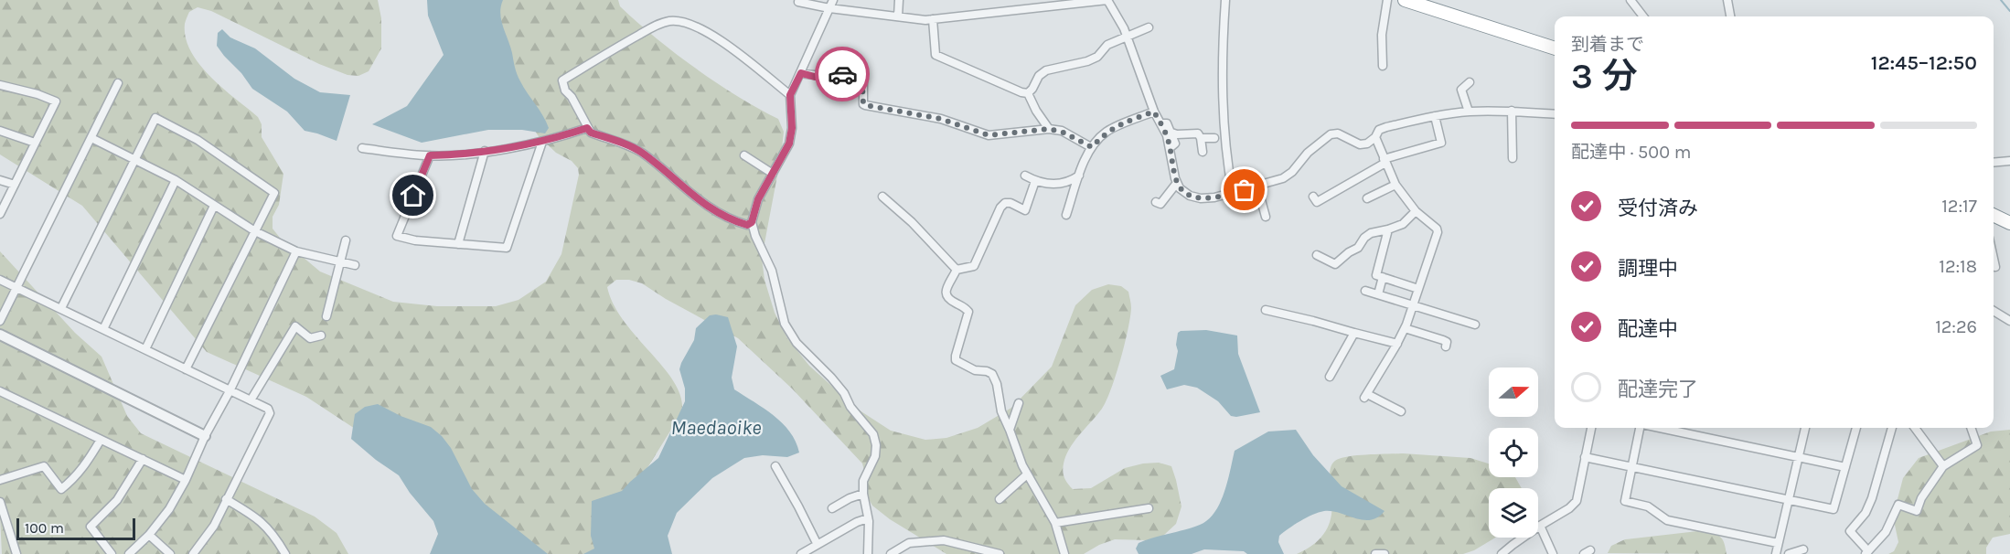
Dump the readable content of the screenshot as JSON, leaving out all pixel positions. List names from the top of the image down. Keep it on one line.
{"water":["Maedaoike"],"scale_bar":"100 m","north":"right","page":{"heading":["3 分","到着まで","12:45–12:50"],"bar":"配達中 · 500 m","list":[["受付済み","12:17"],["調理中","12:18"],["配達中","12:26"],"配達完了"],"scale":"100 m"}}
